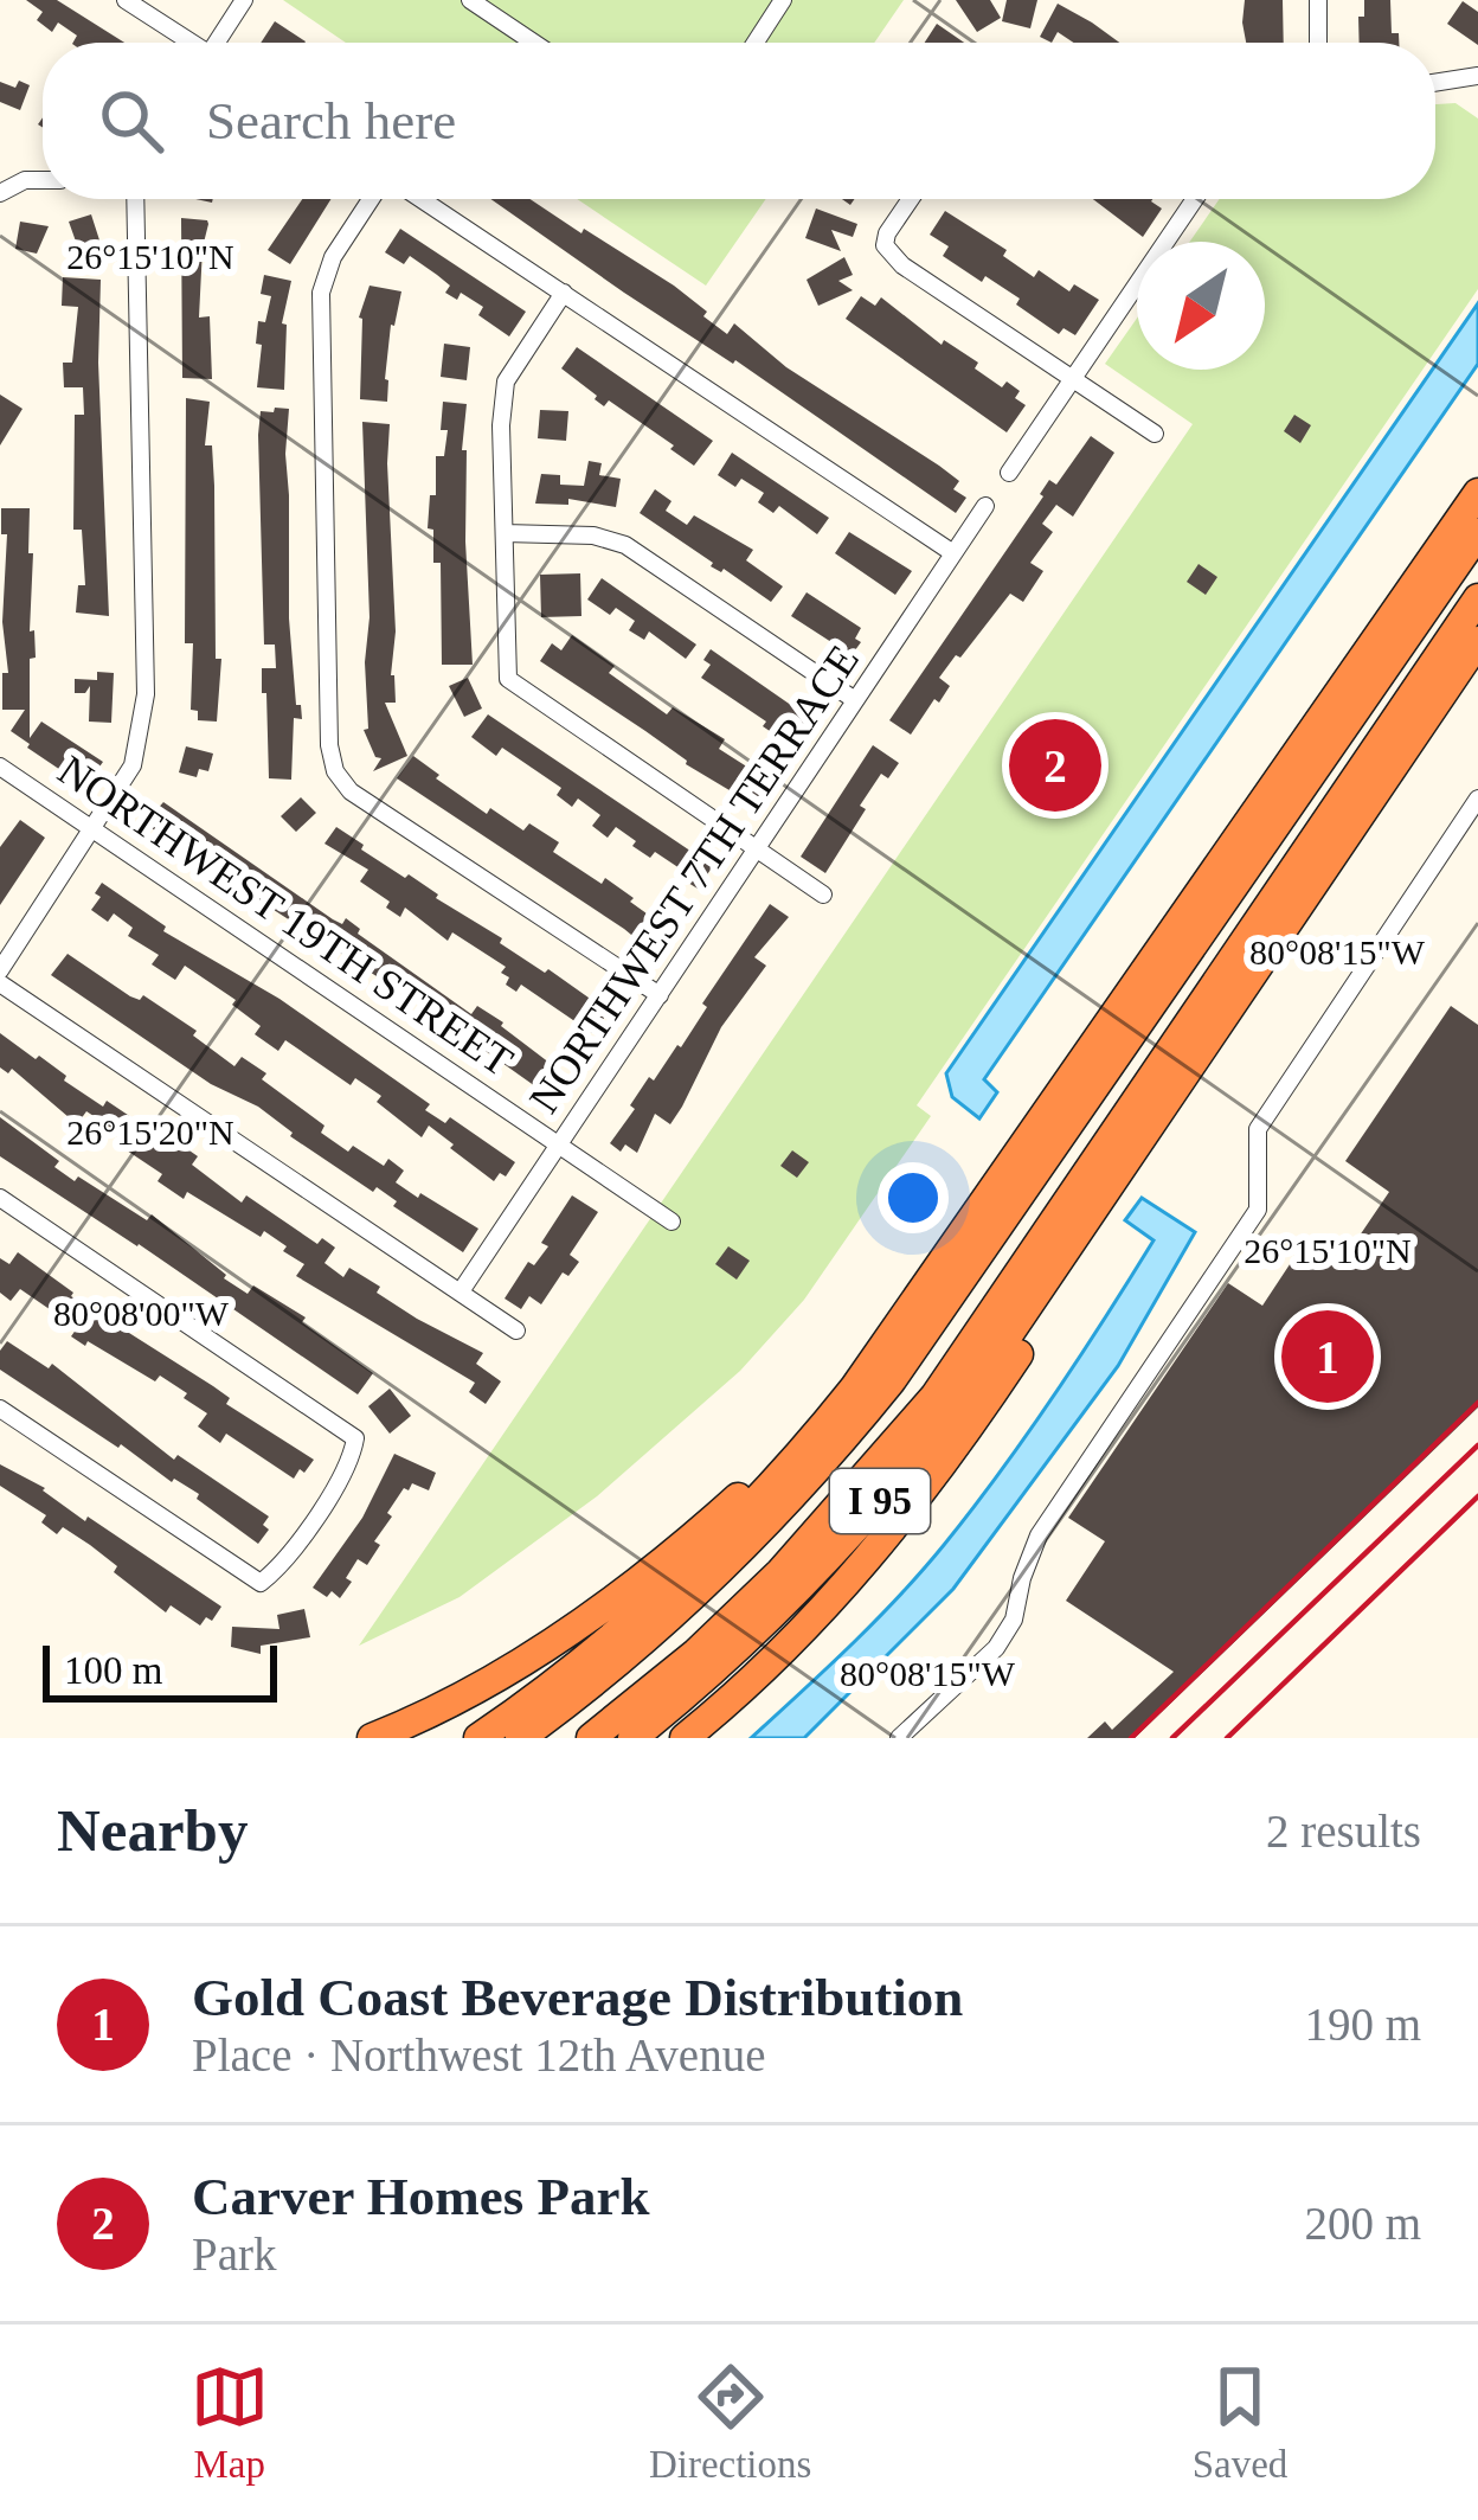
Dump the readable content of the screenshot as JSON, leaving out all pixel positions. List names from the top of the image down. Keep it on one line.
{"streets":{"highway":["I 95"],"street":["NORTHWEST 7TH TERRACE","NORTHWEST 19TH STREET"]},"crossings":[["NORTHWEST 7TH TERRACE","NORTHWEST 19TH STREET"]],"scale_bar":"100 m","north":"bottom left","page":{"search":"Search here","pins":["2","1"],"scale":"100 m","heading":["Nearby","2 results"],"list":[{"mark":"1","name":"Gold Coast Beverage Distribution","note":"Place · Northwest 12th Avenue","value":"190 m"},{"mark":"2","name":"Carver Homes Park","note":"Park","value":"200 m"}],"nav":["Map","Directions","Saved"]},"coordinates":["26°15'10\"N","80°08'15\"W","26°15'20\"N","80°08'00\"W"]}
